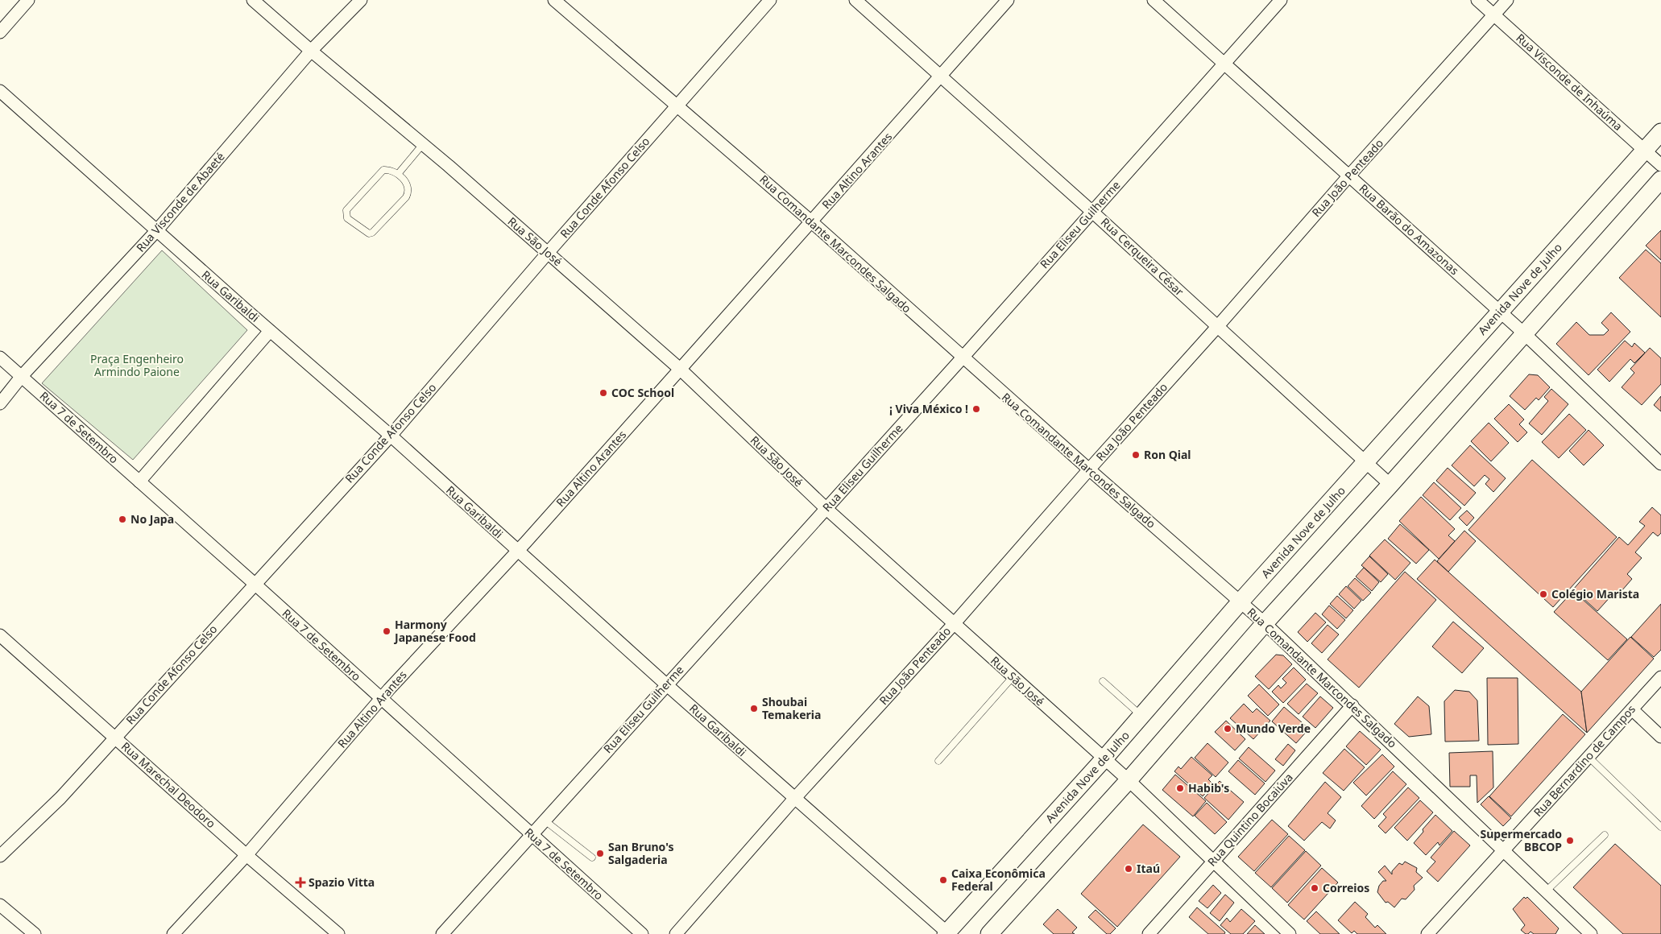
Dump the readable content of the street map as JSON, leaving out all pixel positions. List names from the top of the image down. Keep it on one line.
{"streets":{"main road":["Avenida Nove de Julho"],"street":["Rua Visconde de Inhaúma","Rua Altino Arantes","Rua João Penteado","Rua Conde Afonso Celso","Rua Visconde de Abaeté","Rua Eliseu Guilherme","Rua Barão do Amazonas","Rua São José","Rua Comandante Marcondes Salgado","Rua Cerqueira César","Rua Garibaldi","Rua 7 de Setembro","Rua Bernardino de Campos","Rua Marechal Deodoro","Rua Quintino Bocaiúva"]},"crossings":[["Rua Visconde de Inhaúma","Rua João Penteado"],["Rua Visconde de Inhaúma","Avenida Nove de Julho"],["Rua Altino Arantes","Rua São José"],["Rua Altino Arantes","Rua Comandante Marcondes Salgado"],["Rua Altino Arantes","Rua Cerqueira César"],["Rua Altino Arantes","Rua Garibaldi"],["Rua Altino Arantes","Rua 7 de Setembro"],["Rua Altino Arantes","Rua Marechal Deodoro"],["Rua João Penteado","Rua Barão do Amazonas"],["Rua João Penteado","Rua São José"],["Rua João Penteado","Rua Comandante Marcondes Salgado"],["Rua João Penteado","Rua Cerqueira César"],["Rua João Penteado","Rua Garibaldi"],["Rua Conde Afonso Celso","Rua São José"],["Rua Conde Afonso Celso","Rua Comandante Marcondes Salgado"],["Rua Conde Afonso Celso","Rua Garibaldi"],["Rua Conde Afonso Celso","Rua 7 de Setembro"],["Rua Conde Afonso Celso","Rua Marechal Deodoro"],["Rua Visconde de Abaeté","Rua São José"],["Rua Visconde de Abaeté","Rua Garibaldi"],["Rua Visconde de Abaeté","Rua 7 de Setembro"],["Rua Eliseu Guilherme","Rua Barão do Amazonas"],["Rua Eliseu Guilherme","Rua São José"],["Rua Eliseu Guilherme","Rua Comandante Marcondes Salgado"],["Rua Eliseu Guilherme","Rua Cerqueira César"],["Rua Eliseu Guilherme","Rua Garibaldi"],["Rua Eliseu Guilherme","Rua 7 de Setembro"],["Rua Barão do Amazonas","Avenida Nove de Julho"],["Rua São José","Avenida Nove de Julho"],["Rua São José","Rua Quintino Bocaiúva"],["Rua Comandante Marcondes Salgado","Avenida Nove de Julho"],["Rua Comandante Marcondes Salgado","Rua Bernardino de Campos"],["Rua Comandante Marcondes Salgado","Rua Quintino Bocaiúva"],["Rua Cerqueira César","Avenida Nove de Julho"],["Avenida Nove de Julho","Rua Garibaldi"]],"parks":["Praça Engenheiro Armindo Paione"],"places":{"other":["COC School","¡ Viva México !","Ron Qial","No Japa","Colégio Marista","Harmony Japanese Food","Shoubai Temakeria","Mundo Verde","Habib's","Supermercado BBCOP","San Bruno's Salgaderia","Itaú","Caixa Econômica Federal","Correios"],"health":["Spazio Vitta"]}}
